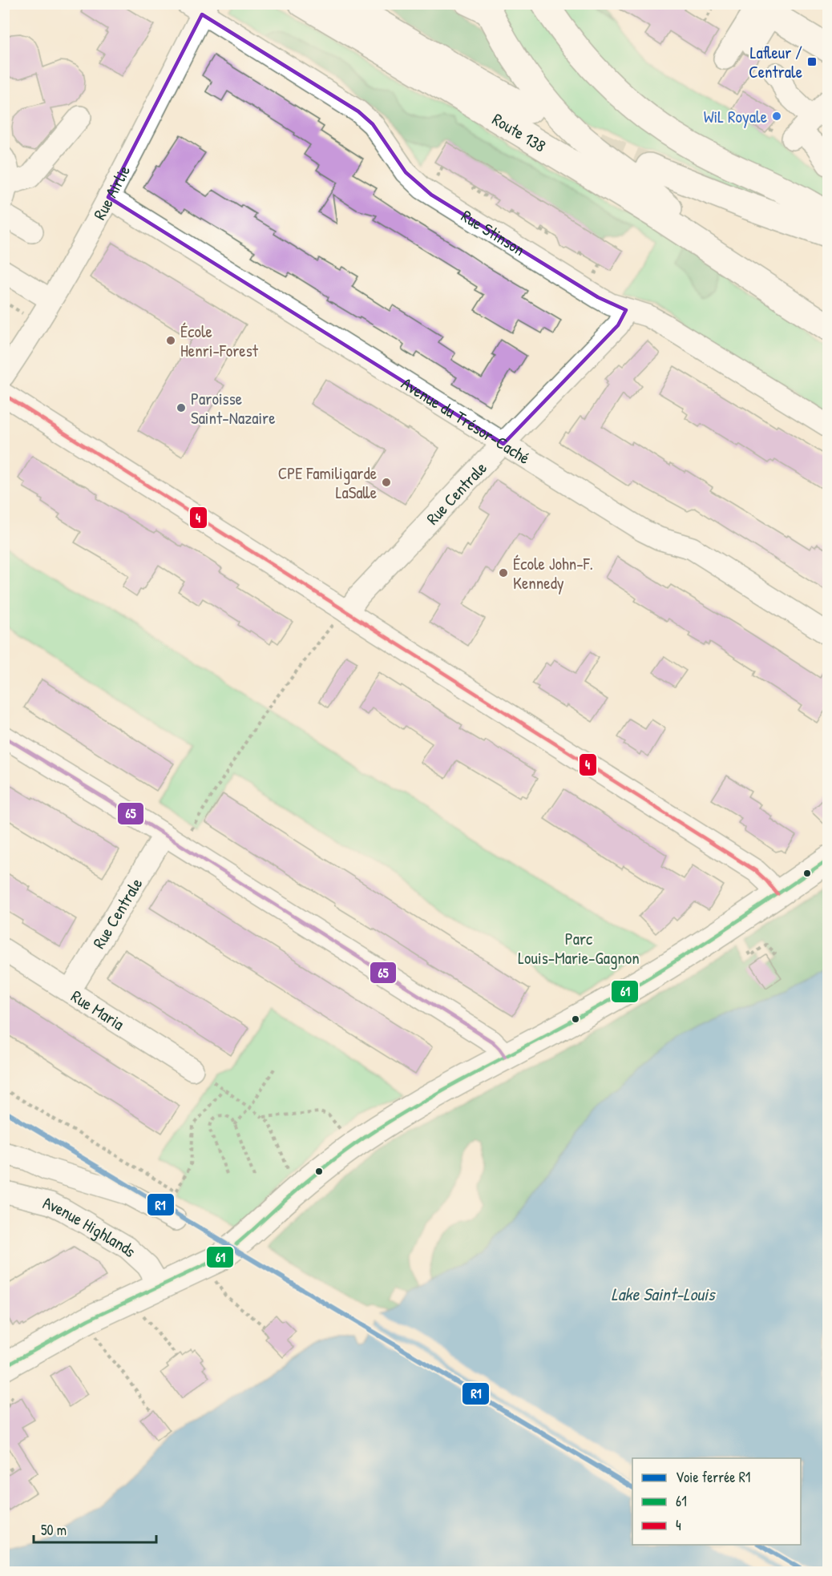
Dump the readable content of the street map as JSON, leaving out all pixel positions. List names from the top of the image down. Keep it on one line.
{"streets":{"main road":["Route 138"],"street":["Rue Airlie","Rue Stinson","Avenue du Trésor-Caché","Rue Centrale","Rue Maria","Avenue Highlands"]},"crossings":[["Rue Airlie","Rue Stinson"],["Rue Airlie","Avenue du Trésor-Caché"],["Rue Stinson","Rue Centrale"],["Avenue du Trésor-Caché","Rue Centrale"],["Rue Centrale","Rue Maria"]],"water":["Lake Saint-Louis"],"parks":["Parc Louis-Marie-Gagnon"],"places":{"transit":["Lafleur / Centrale"],"other":["WiL Royale","École Henri-Forest","Paroisse Saint-Nazaire","CPE Familigarde LaSalle","École John-F. Kennedy"]},"lines":["transit line 4","transit line 65","transit line 61","rail line R1"],"legend":["Voie ferrée R1","61","4"],"scale_bar":"50 m"}
